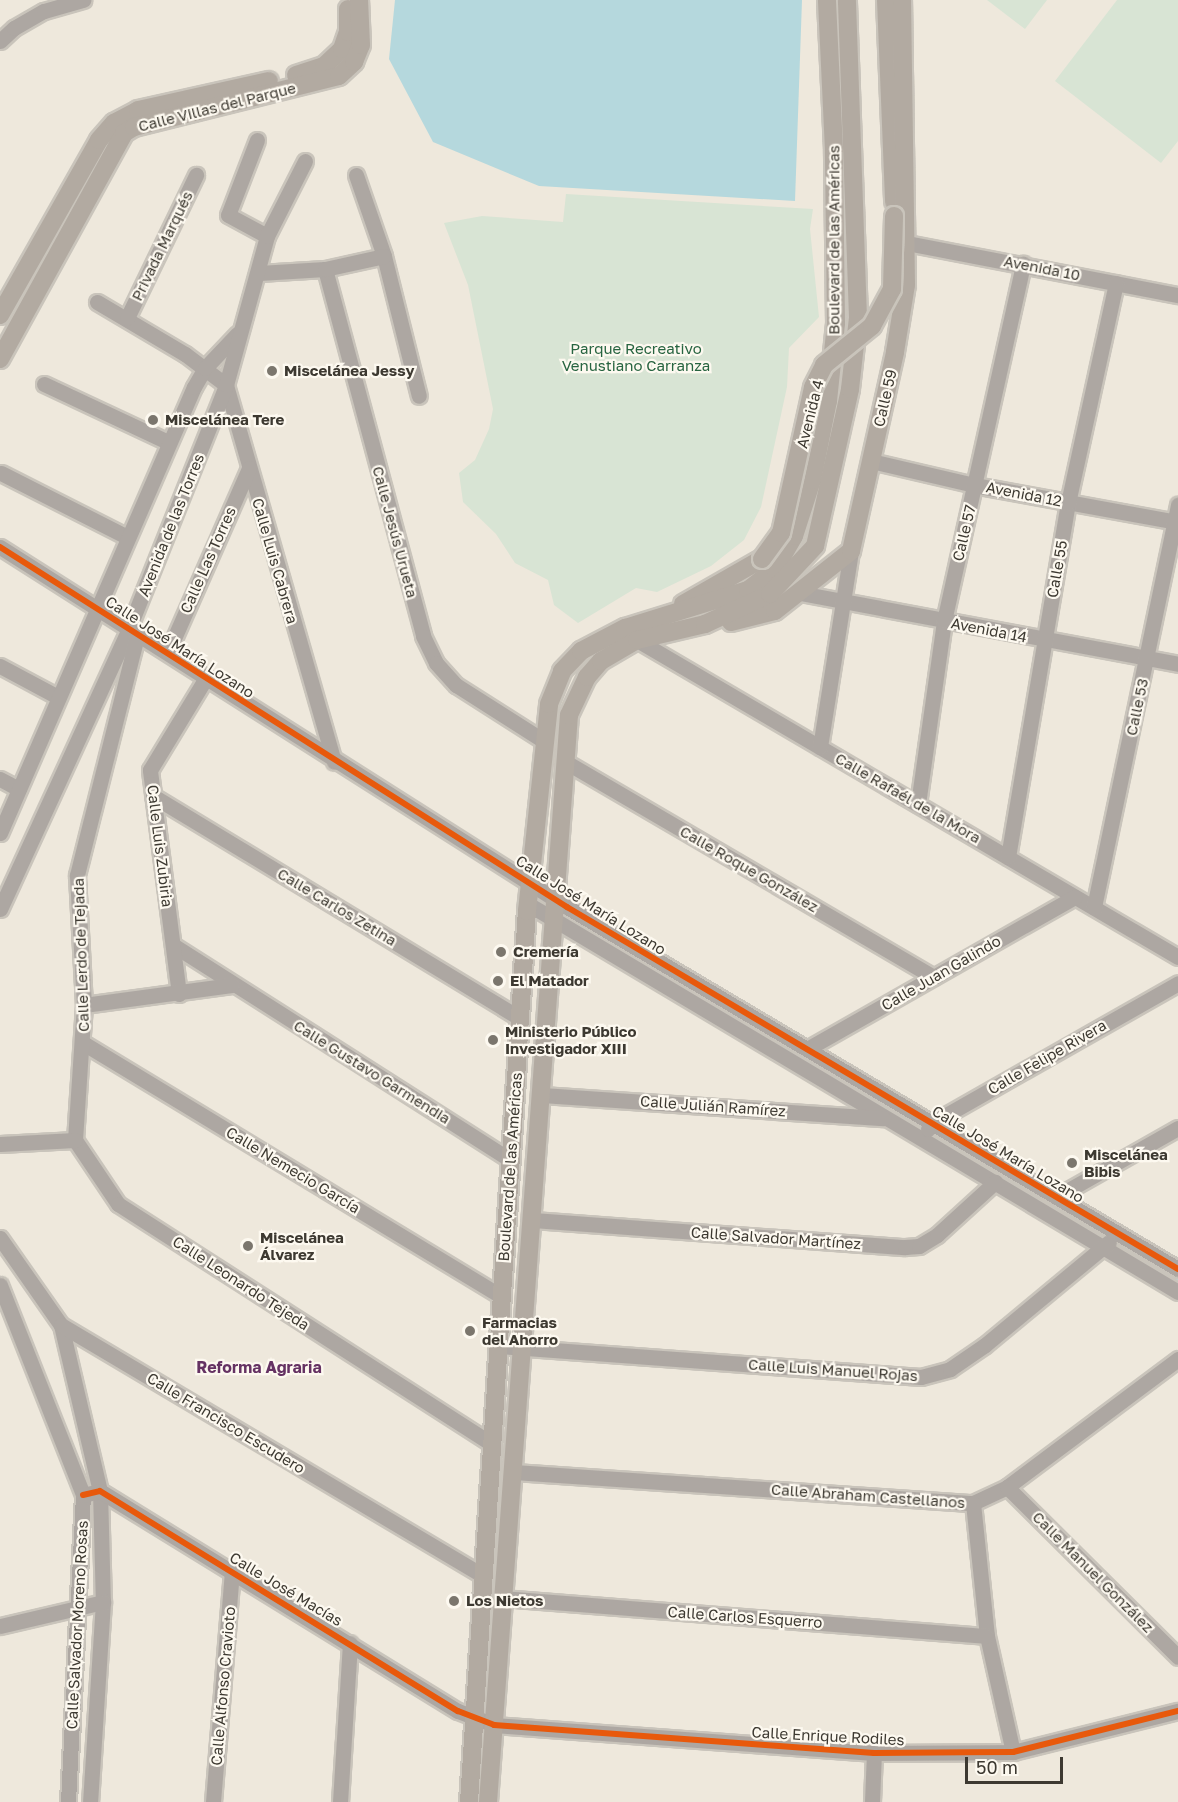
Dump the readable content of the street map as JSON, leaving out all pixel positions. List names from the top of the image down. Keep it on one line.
{"streets":{"main road":["Calle Villas del Parque","Boulevard de las Américas","Calle 59","Avenida 4"],"street":["Privada Marqués","Avenida 10","Avenida 12","Avenida de las Torres","Calle Jesús Urueta","Calle 57","Calle Las Torres","Calle Luis Cabrera","Calle 55","Avenida 14","Calle José María Lozano","Calle 53","Calle Rafaél de la Mora","Calle Luis Zubiria","Calle Roque González","Calle Carlos Zetina","Calle Lerdo de Tejada","Calle Juan Galindo","Calle Felipe Rivera","Calle Gustavo Garmendia","Calle Julián Ramírez","Calle Nemecio García","Calle Salvador Martínez","Calle Leonardo Tejeda","Calle Luis Manuel Rojas","Calle Francisco Escudero","Calle Abraham Castellanos","Calle Manuel González","Calle José Macías","Calle Carlos Esquerro","Calle Salvador Moreno Rosas","Calle Alfonso Cravioto","Calle Enrique Rodiles"]},"crossings":[["Boulevard de las Américas","Avenida 4"],["Boulevard de las Américas","Calle Jesús Urueta"],["Boulevard de las Américas","Calle José María Lozano"],["Boulevard de las Américas","Calle Rafaél de la Mora"],["Boulevard de las Américas","Calle Roque González"],["Boulevard de las Américas","Calle Carlos Zetina"],["Boulevard de las Américas","Calle Gustavo Garmendia"],["Boulevard de las Américas","Calle Julián Ramírez"],["Boulevard de las Américas","Calle Nemecio García"],["Boulevard de las Américas","Calle Salvador Martínez"],["Boulevard de las Américas","Calle Leonardo Tejeda"],["Boulevard de las Américas","Calle Luis Manuel Rojas"],["Boulevard de las Américas","Calle Francisco Escudero"],["Boulevard de las Américas","Calle Abraham Castellanos"],["Boulevard de las Américas","Calle José Macías"],["Boulevard de las Américas","Calle Carlos Esquerro"],["Boulevard de las Américas","Calle Enrique Rodiles"],["Avenida 10","Calle 59"],["Avenida 10","Calle 57"],["Avenida 10","Calle 55"],["Calle 59","Avenida 12"],["Calle 59","Avenida 14"],["Calle 59","Calle Rafaél de la Mora"],["Avenida 12","Calle 57"],["Avenida 12","Calle 55"],["Avenida 12","Calle 53"],["Avenida de las Torres","Calle Luis Cabrera"],["Avenida de las Torres","Calle José María Lozano"],["Avenida de las Torres","Calle Lerdo de Tejada"],["Calle 57","Avenida 14"],["Calle 57","Calle Rafaél de la Mora"],["Calle Las Torres","Calle Luis Cabrera"],["Calle Las Torres","Calle José María Lozano"],["Calle Luis Cabrera","Calle José María Lozano"],["Calle 55","Avenida 14"],["Calle 55","Calle Rafaél de la Mora"],["Avenida 14","Calle 53"],["Calle José María Lozano","Calle Luis Zubiria"],["Calle José María Lozano","Calle Lerdo de Tejada"],["Calle José María Lozano","Calle Juan Galindo"],["Calle José María Lozano","Calle Felipe Rivera"],["Calle José María Lozano","Calle Julián Ramírez"],["Calle José María Lozano","Calle Salvador Martínez"],["Calle José María Lozano","Calle Luis Manuel Rojas"],["Calle 53","Calle Rafaél de la Mora"],["Calle Rafaél de la Mora","Calle Juan Galindo"],["Calle Luis Zubiria","Calle Carlos Zetina"],["Calle Luis Zubiria","Calle Gustavo Garmendia"],["Calle Roque González","Calle Juan Galindo"],["Calle Lerdo de Tejada","Calle Nemecio García"],["Calle Lerdo de Tejada","Calle Leonardo Tejeda"],["Calle Francisco Escudero","Calle Salvador Moreno Rosas"],["Calle Abraham Castellanos","Calle Manuel González"],["Calle José Macías","Calle Salvador Moreno Rosas"],["Calle José Macías","Calle Alfonso Cravioto"],["Calle José Macías","Calle Enrique Rodiles"]],"districts":["Reforma Agraria"],"parks":["Parque Recreativo Venustiano Carranza"],"places":["Miscelánea Jessy","Miscelánea Tere","Cremería","El Matador","Ministerio Público Investigador XIII","Miscelánea Bibis","Miscelánea Álvarez","Farmacias del Ahorro","Los Nietos"],"scale_bar":"50 m"}
